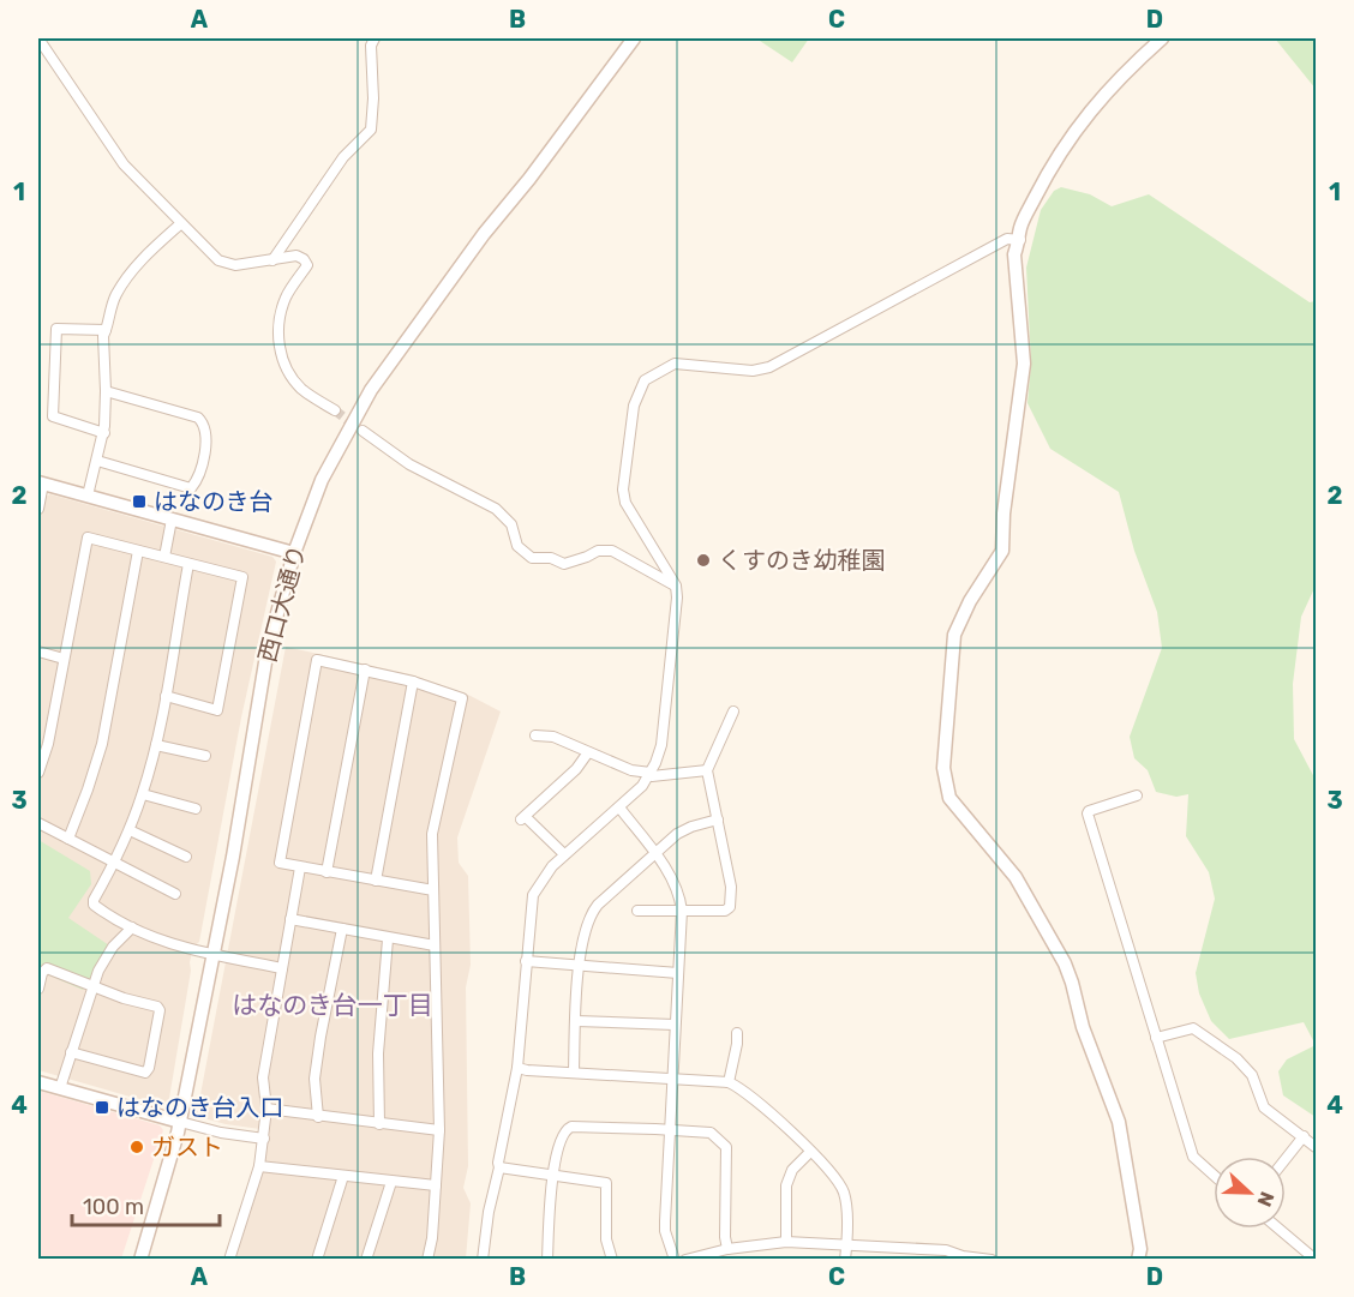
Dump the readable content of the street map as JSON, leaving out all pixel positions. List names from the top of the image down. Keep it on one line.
{"streets":{"street":["西口大通り"]},"districts":["はなのき台一丁目"],"places":{"transit":["はなのき台","はなのき台入口"],"other":["くすのき幼稚園","ガスト"]},"scale_bar":"100 m","north":"right","grid":{"columns":["A","B","C","D"],"rows":["1","2","3","4"]}}
